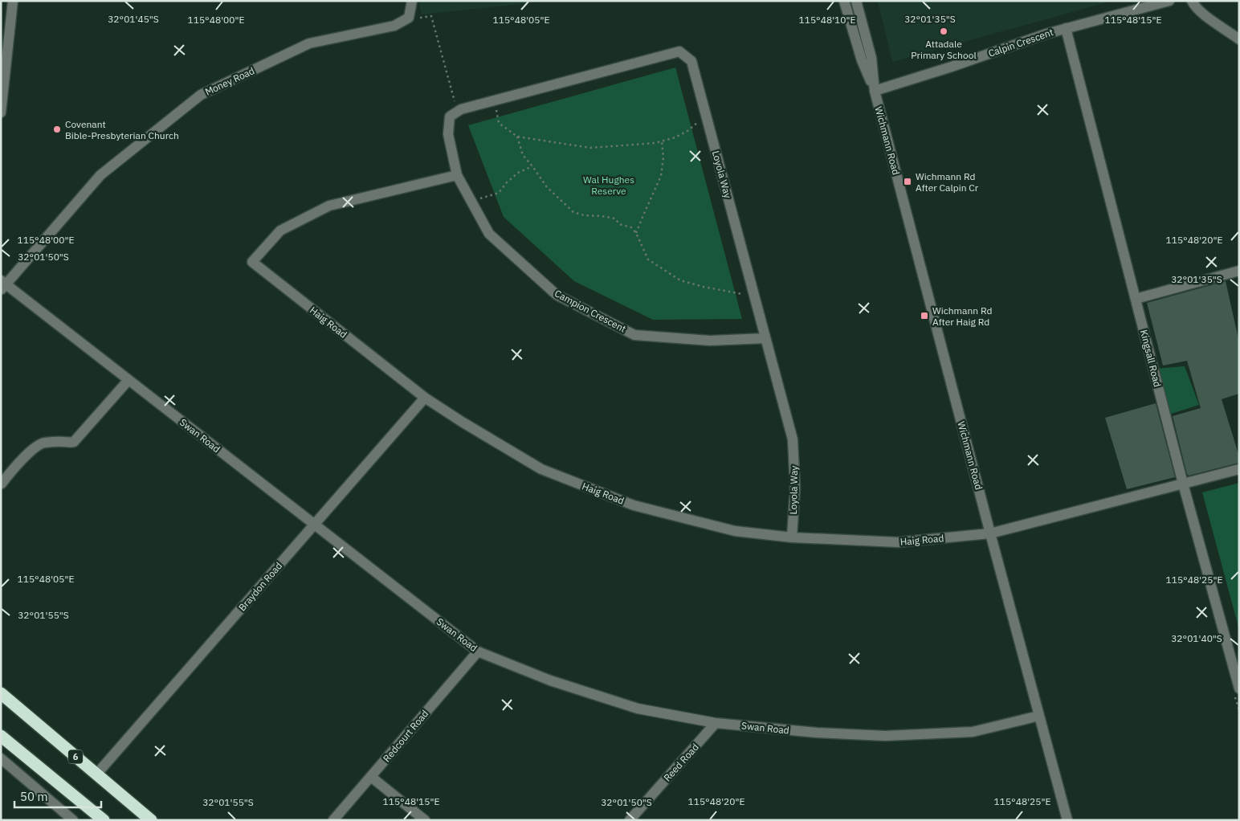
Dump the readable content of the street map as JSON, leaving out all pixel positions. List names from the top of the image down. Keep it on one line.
{"streets":{"highway":["6"],"street":["Calpin Crescent","Money Road","Wichmann Road","Loyola Way","Campion Crescent","Haig Road","Kingsall Road","Swan Road","Braydon Road","Redcourt Road","Reed Road"]},"crossings":[["Calpin Crescent","Wichmann Road"],["Calpin Crescent","Kingsall Road"],["Money Road","Swan Road"],["Wichmann Road","Haig Road"],["Wichmann Road","Swan Road"],["Loyola Way","Campion Crescent"],["Loyola Way","Haig Road"],["Campion Crescent","Haig Road"],["Haig Road","Kingsall Road"],["Haig Road","Braydon Road"],["Swan Road","Braydon Road"],["Swan Road","Redcourt Road"],["Swan Road","Reed Road"],["Braydon Road","6"]],"parks":["Wal Hughes Reserve"],"places":{"other":["Attadale Primary School","Covenant Bible-Presbyterian Church"],"transit":["Wichmann Rd After Calpin Cr","Wichmann Rd After Haig Rd"]},"scale_bar":"50 m","coordinates":["32°01'45\"S","32°01'35\"S","115°48'00\"E","115°48'05\"E","115°48'10\"E","115°48'15\"E","115°48'20\"E","32°01'50\"S","115°48'25\"E","32°01'55\"S","32°01'40\"S"]}
